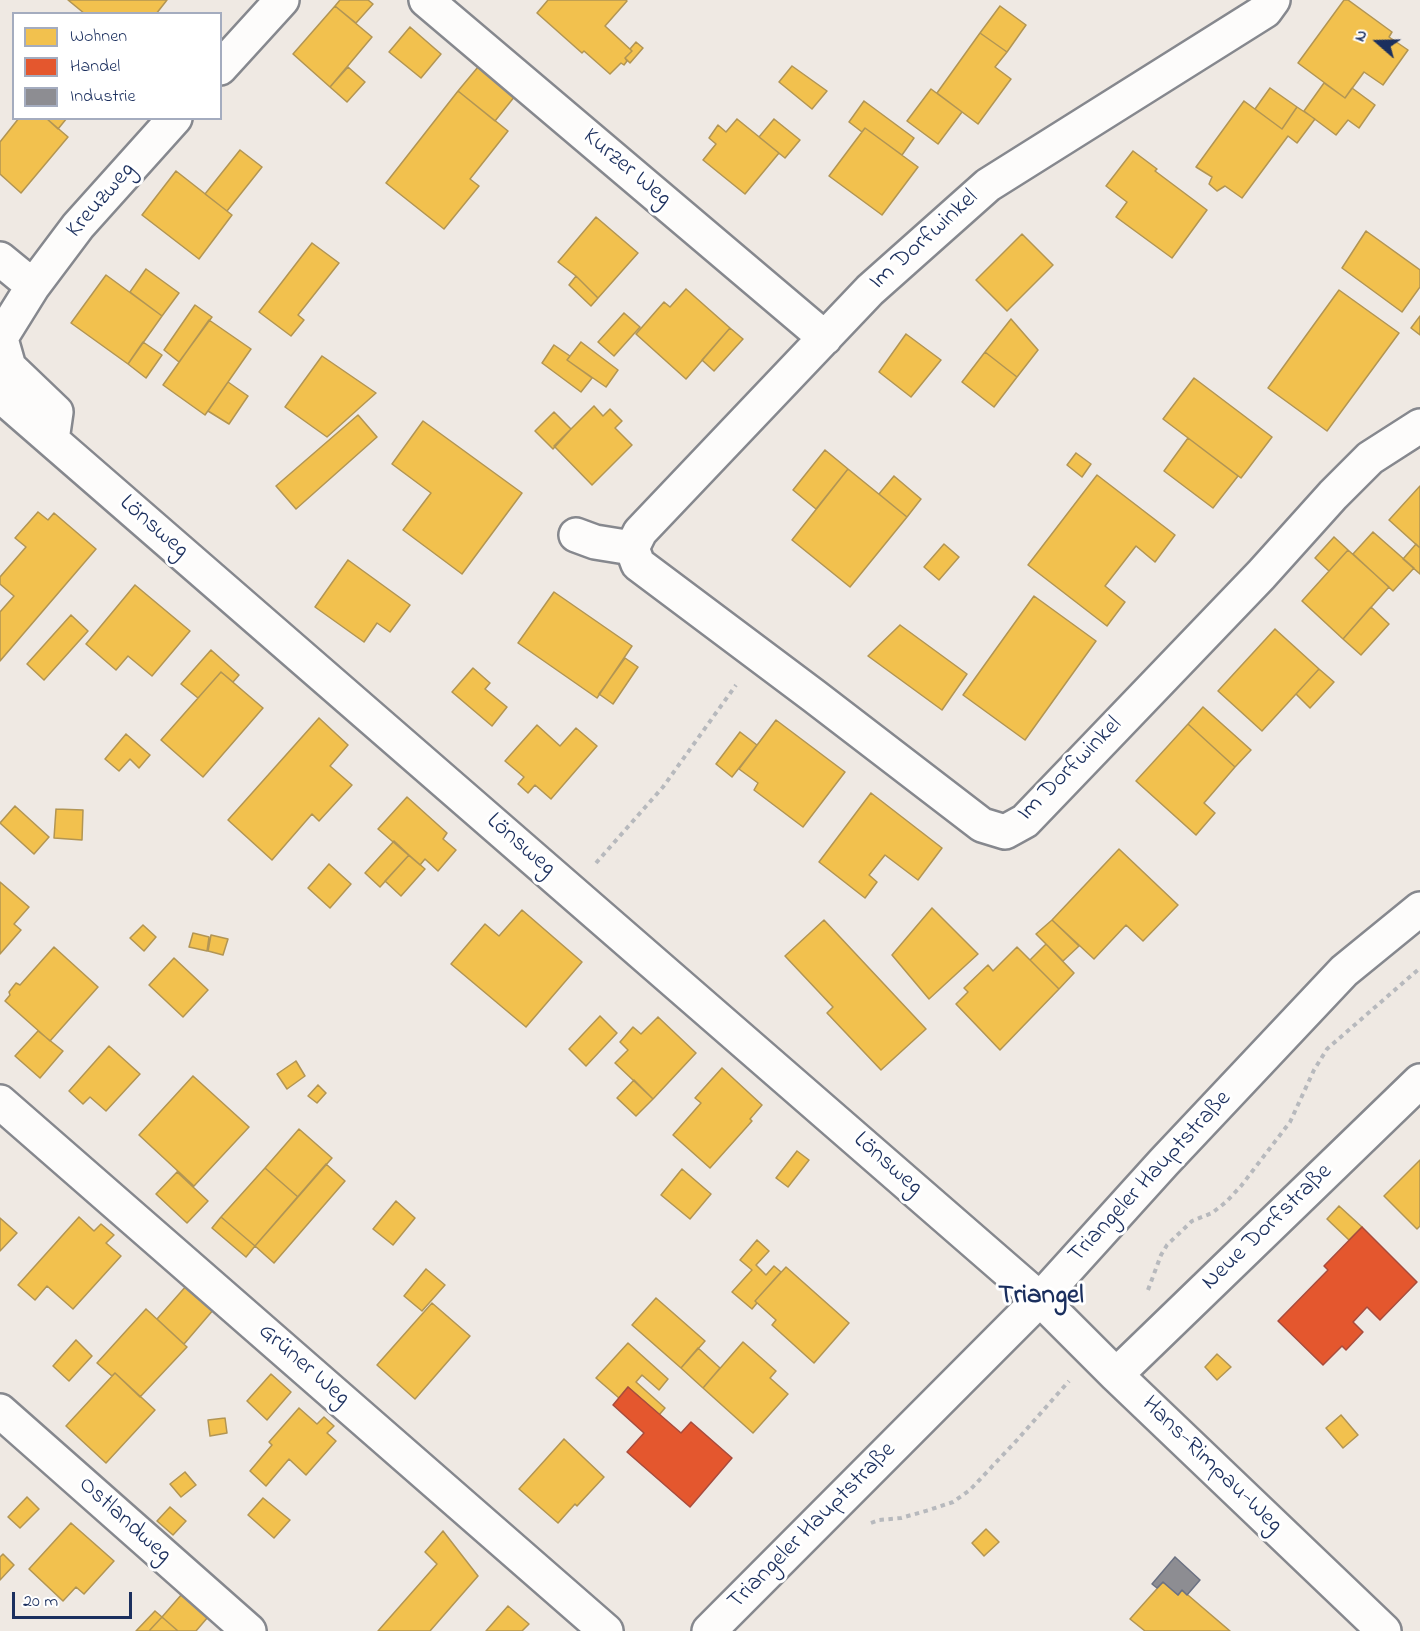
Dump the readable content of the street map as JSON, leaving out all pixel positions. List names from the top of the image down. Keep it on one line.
{"streets":{"street":["Kurzer Weg","Kreuzweg","Im Dorfwinkel","Lönsweg","Triangeler Hauptstraße","Neue Dorfstraße","Grüner Weg","Hans-Rimpau-Weg","Ostlandweg"]},"crossings":[["Kurzer Weg","Im Dorfwinkel"],["Lönsweg","Triangeler Hauptstraße"],["Lönsweg","Hans-Rimpau-Weg"],["Triangeler Hauptstraße","Hans-Rimpau-Weg"],["Neue Dorfstraße","Hans-Rimpau-Weg"]],"districts":["Triangel"],"legend":["Wohnen","Handel","Industrie"],"scale_bar":"20 m","north":"left"}
